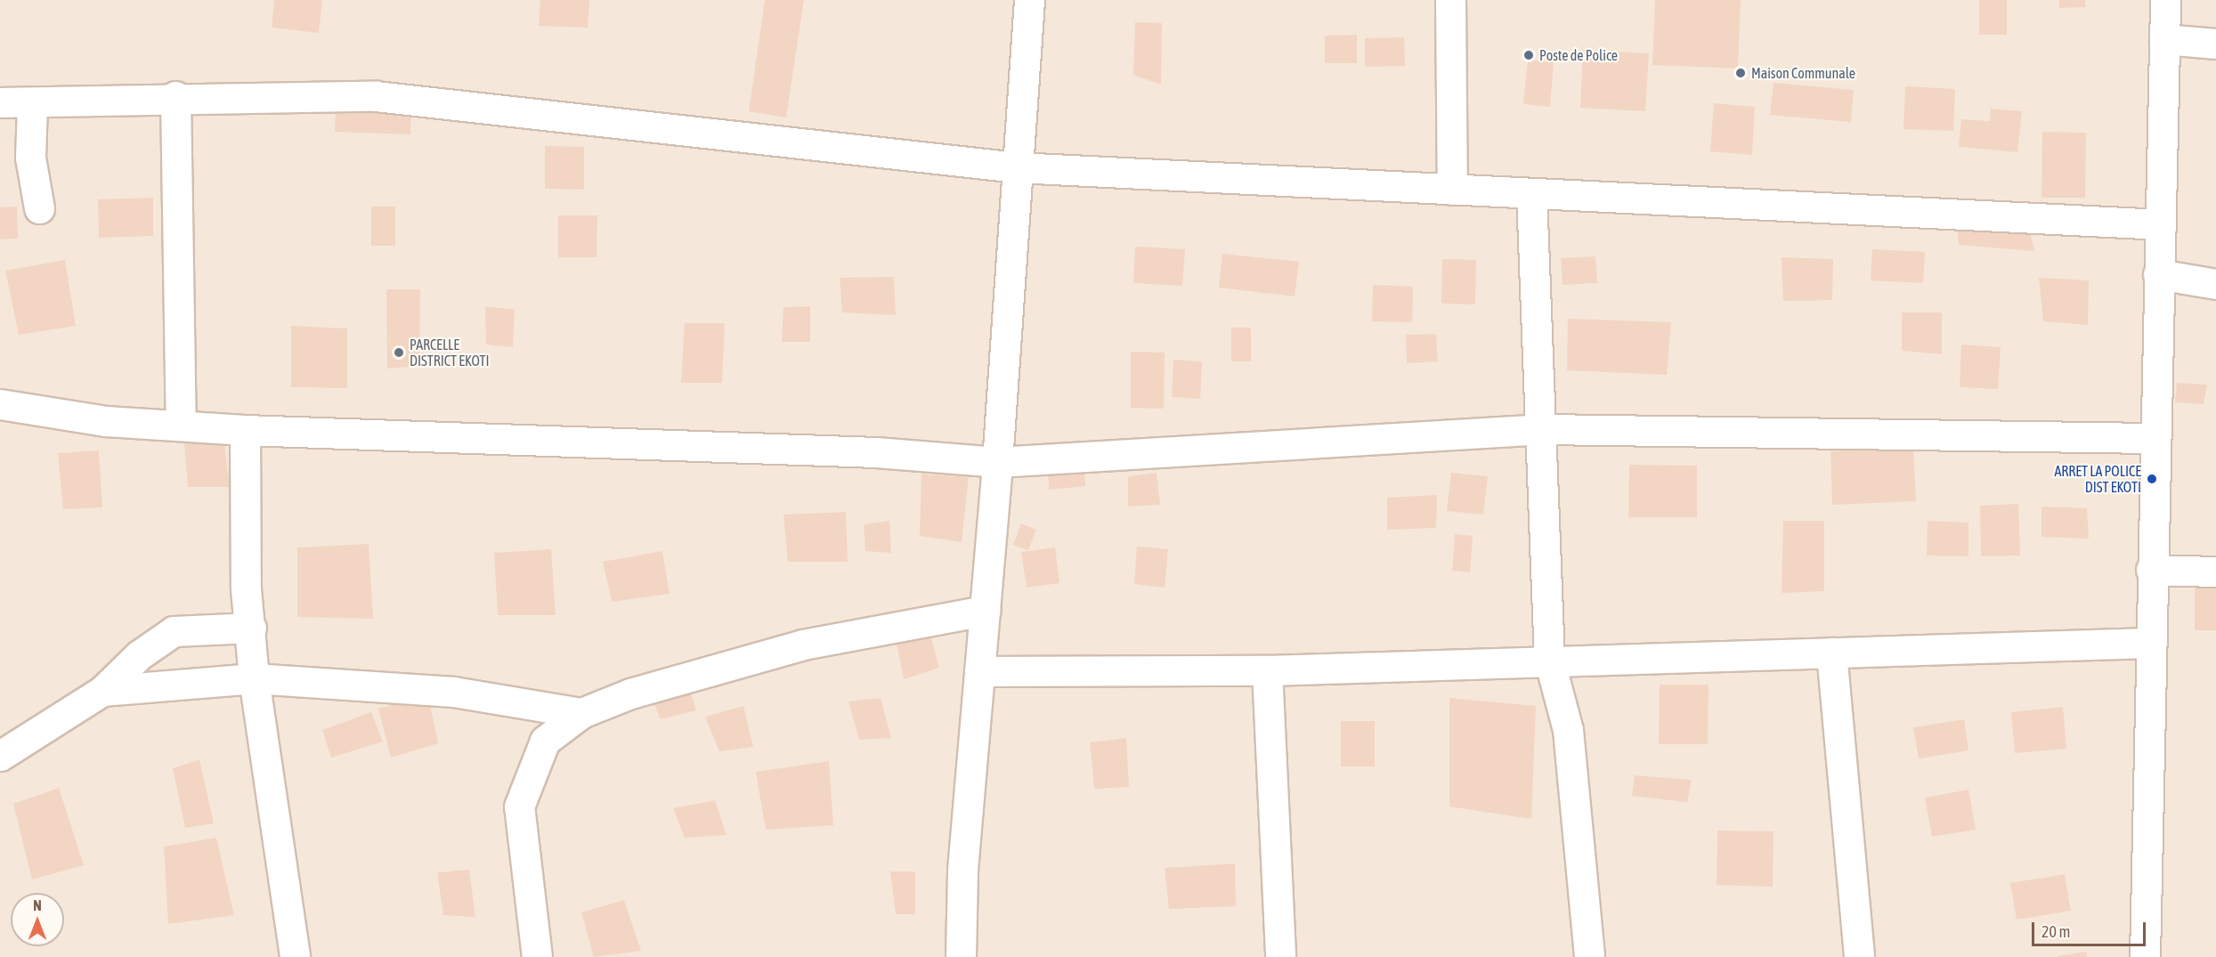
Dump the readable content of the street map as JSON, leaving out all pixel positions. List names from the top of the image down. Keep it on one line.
{"places":["Poste de Police","Maison Communale","PARCELLE DISTRICT EKOTI","ARRET LA POLICE DIST EKOTI"],"scale_bar":"20 m","north":"top"}
